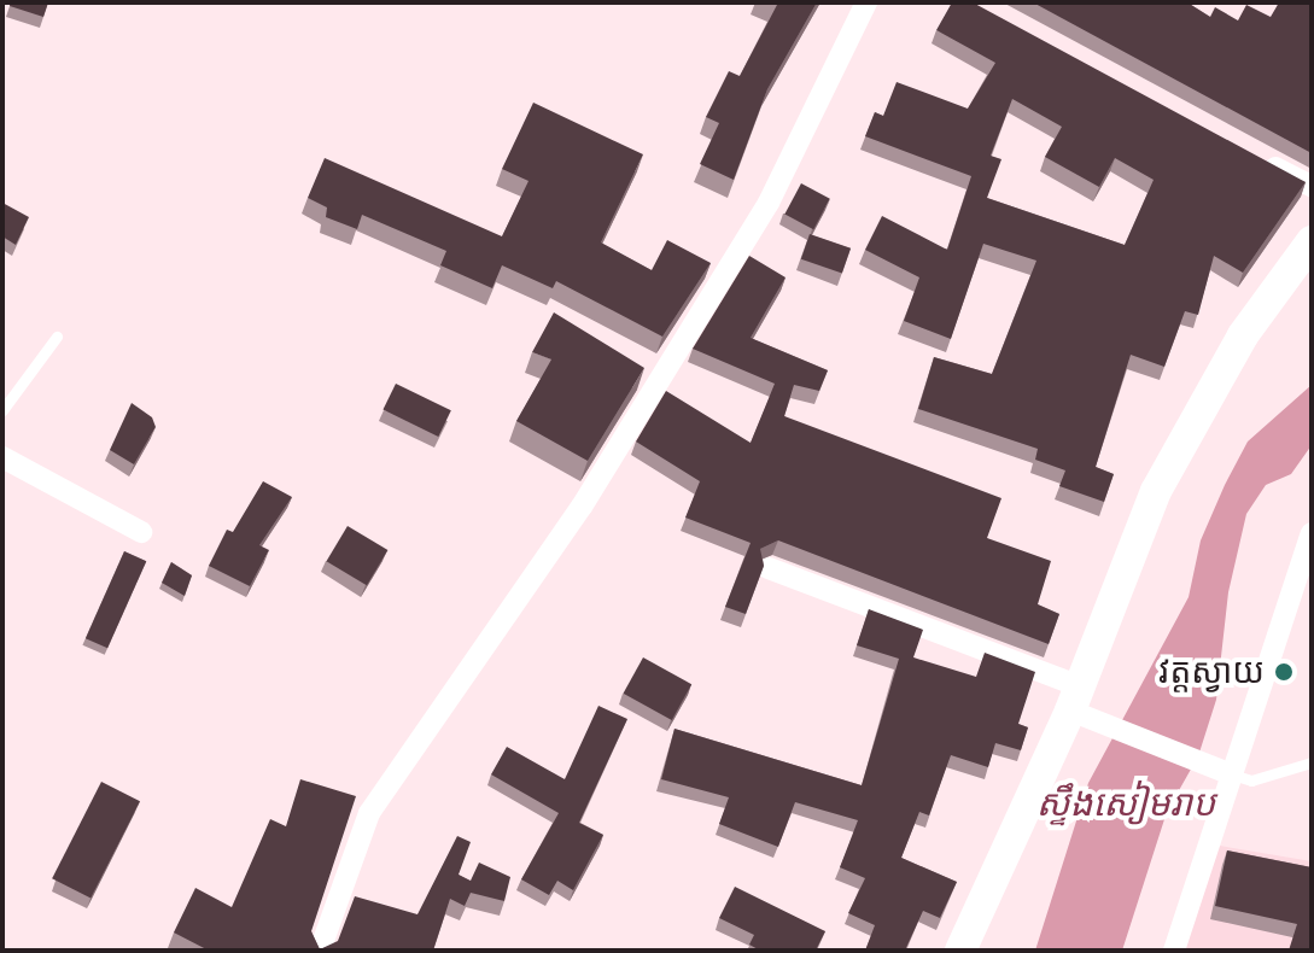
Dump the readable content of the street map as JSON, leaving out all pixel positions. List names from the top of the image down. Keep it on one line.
{"water":["ស្ទឹងសៀមរាប"],"places":["វត្តស្វាយ"]}
